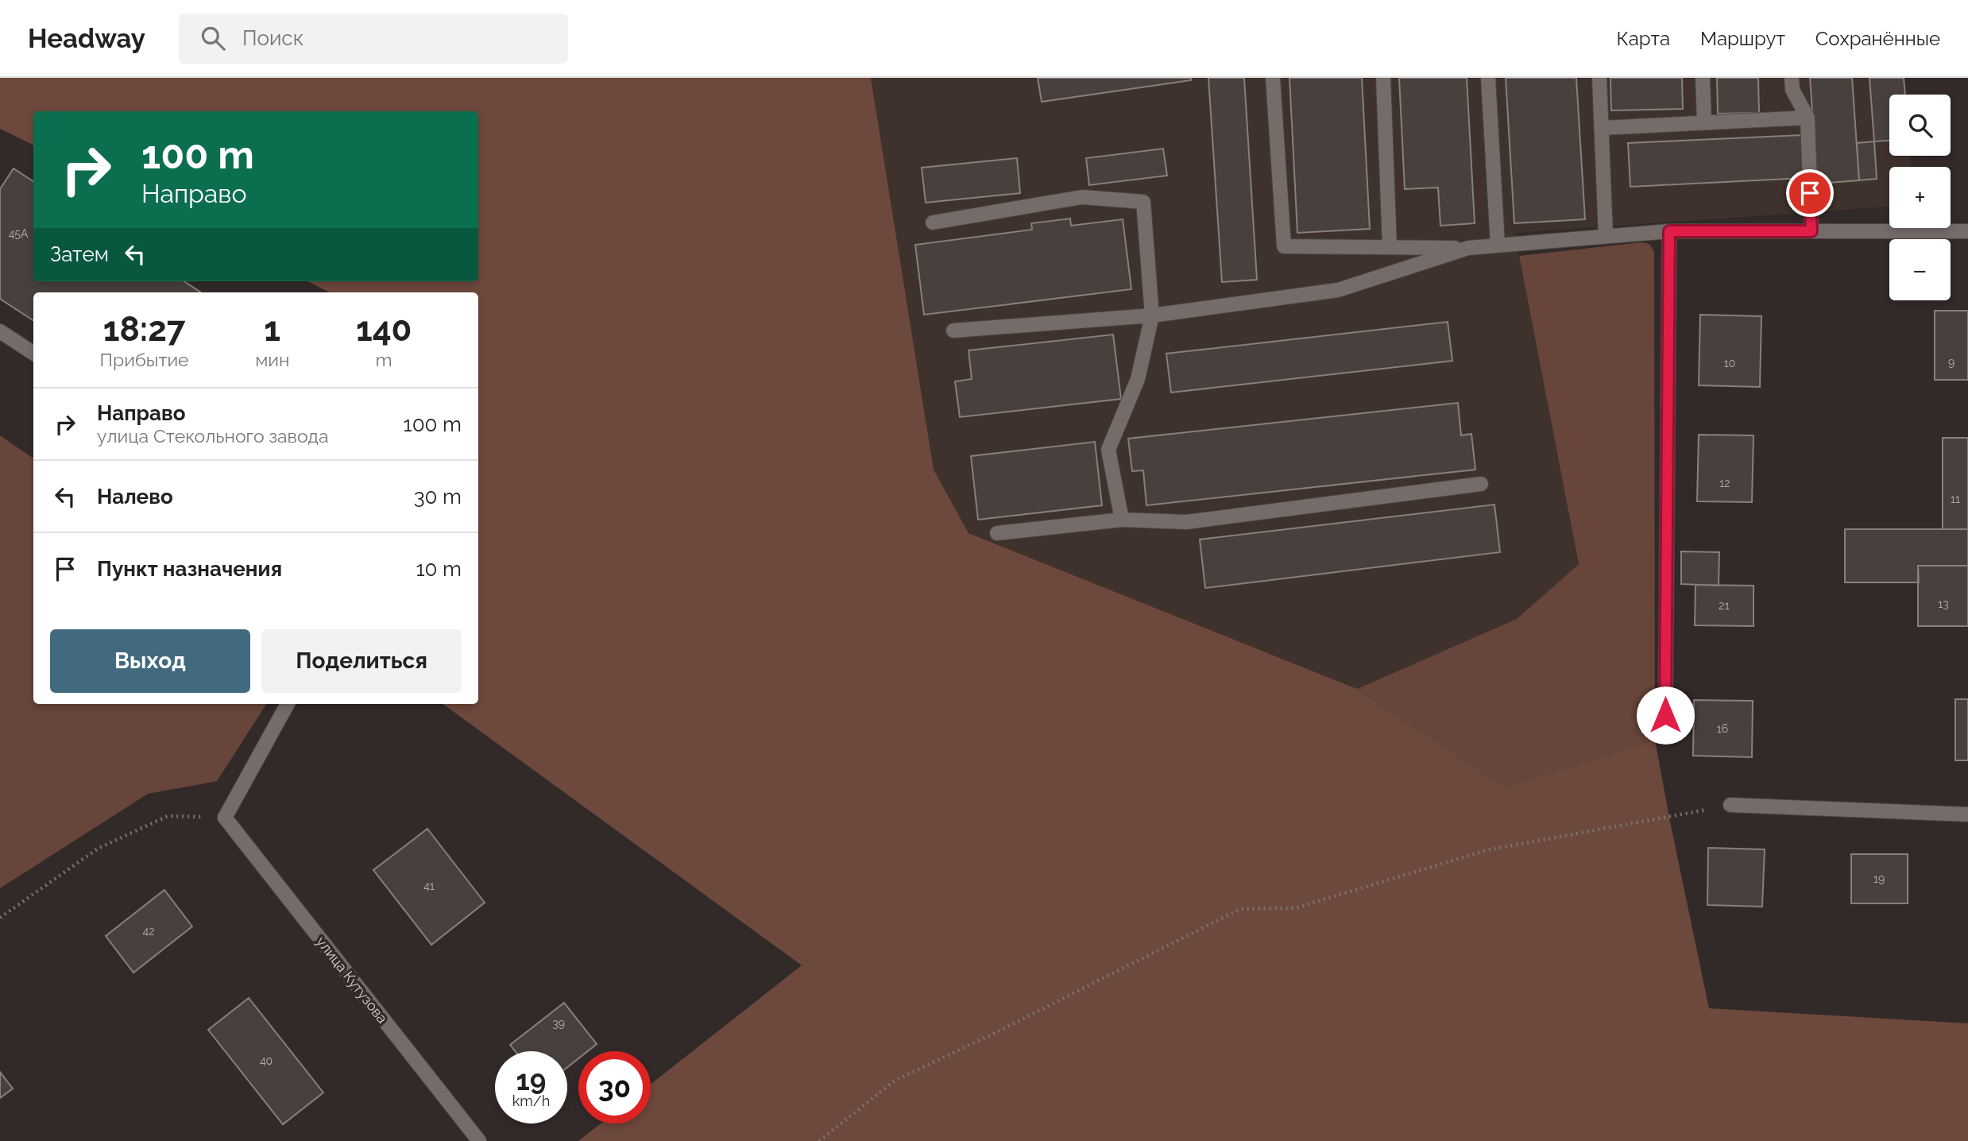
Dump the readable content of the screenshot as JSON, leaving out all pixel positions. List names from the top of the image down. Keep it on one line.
{"streets":{"street":["улица Кутузова"]},"house_numbers":["45А","9","10","12","11","13","21","16","19","41","42","39","40"],"page":{"header":"Headway","search":"Поиск","nav":["Карта","Маршрут","Сохранённые"],"map_buttons":["+","−"],"turn":["100 m","Направо"],"then":"Затем","eta":["18:27","Прибытие","1","мин","140","m"],"list":[{"name":"Направо","note":"улица Стекольного завода","value":"100 m"},{"name":"Налево","value":"30 m"},{"name":"Пункт назначения","value":"10 m"}],"buttons":["Выход","Поделиться"],"speed":"19 km/h","limit":"30"}}
